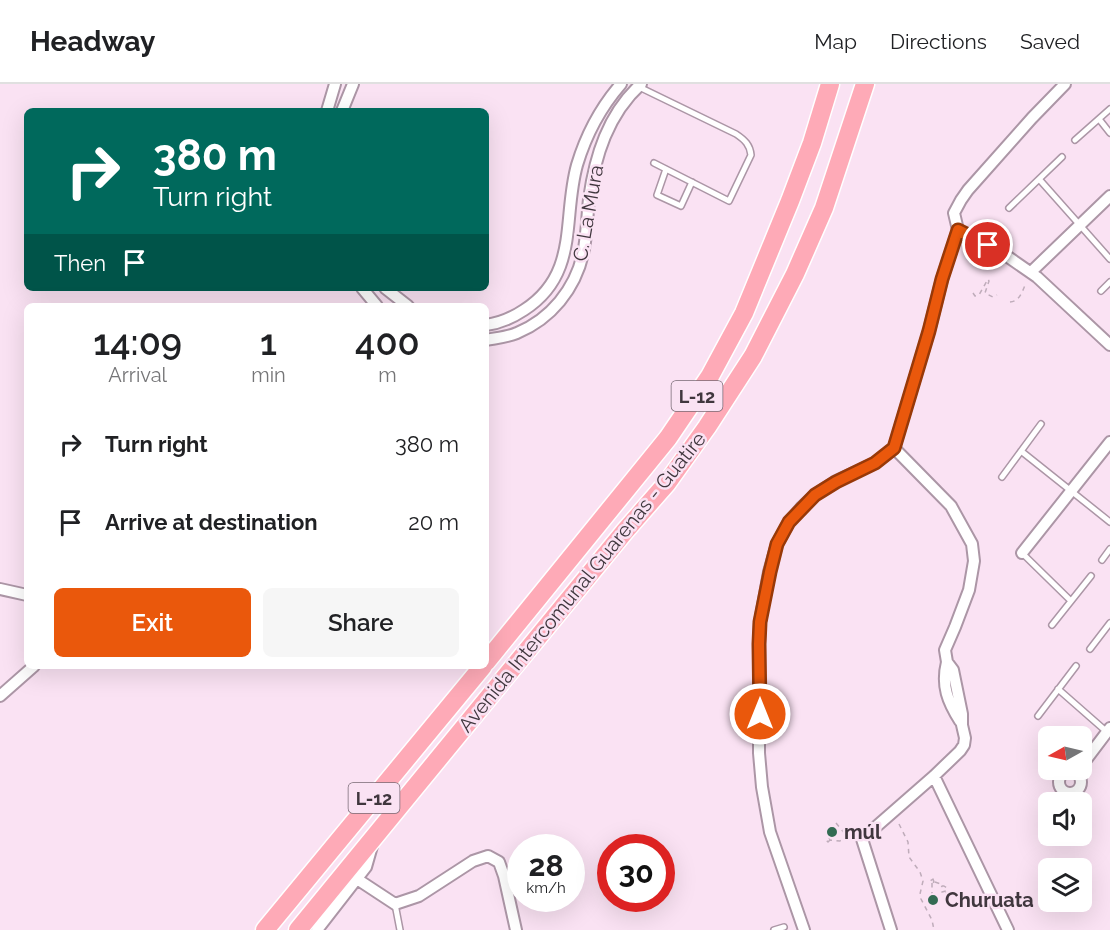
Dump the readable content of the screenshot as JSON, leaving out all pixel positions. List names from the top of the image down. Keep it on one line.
{"streets":{"highway":["L-12","Avenida Intercomunal Guarenas - Guatire"],"street":["C. La Mura"]},"places":["múl","Churuata"],"north":"left","page":{"header":"Headway","nav":["Map","Directions","Saved"],"turn":["380 m","Turn right"],"then":"Then","eta":["14:09","Arrival","1","min","400","m"],"list":[{"name":"Turn right","value":"380 m"},{"name":"Arrive at destination","value":"20 m"}],"buttons":["Exit","Share"],"speed":"28 km/h","limit":"30"}}
